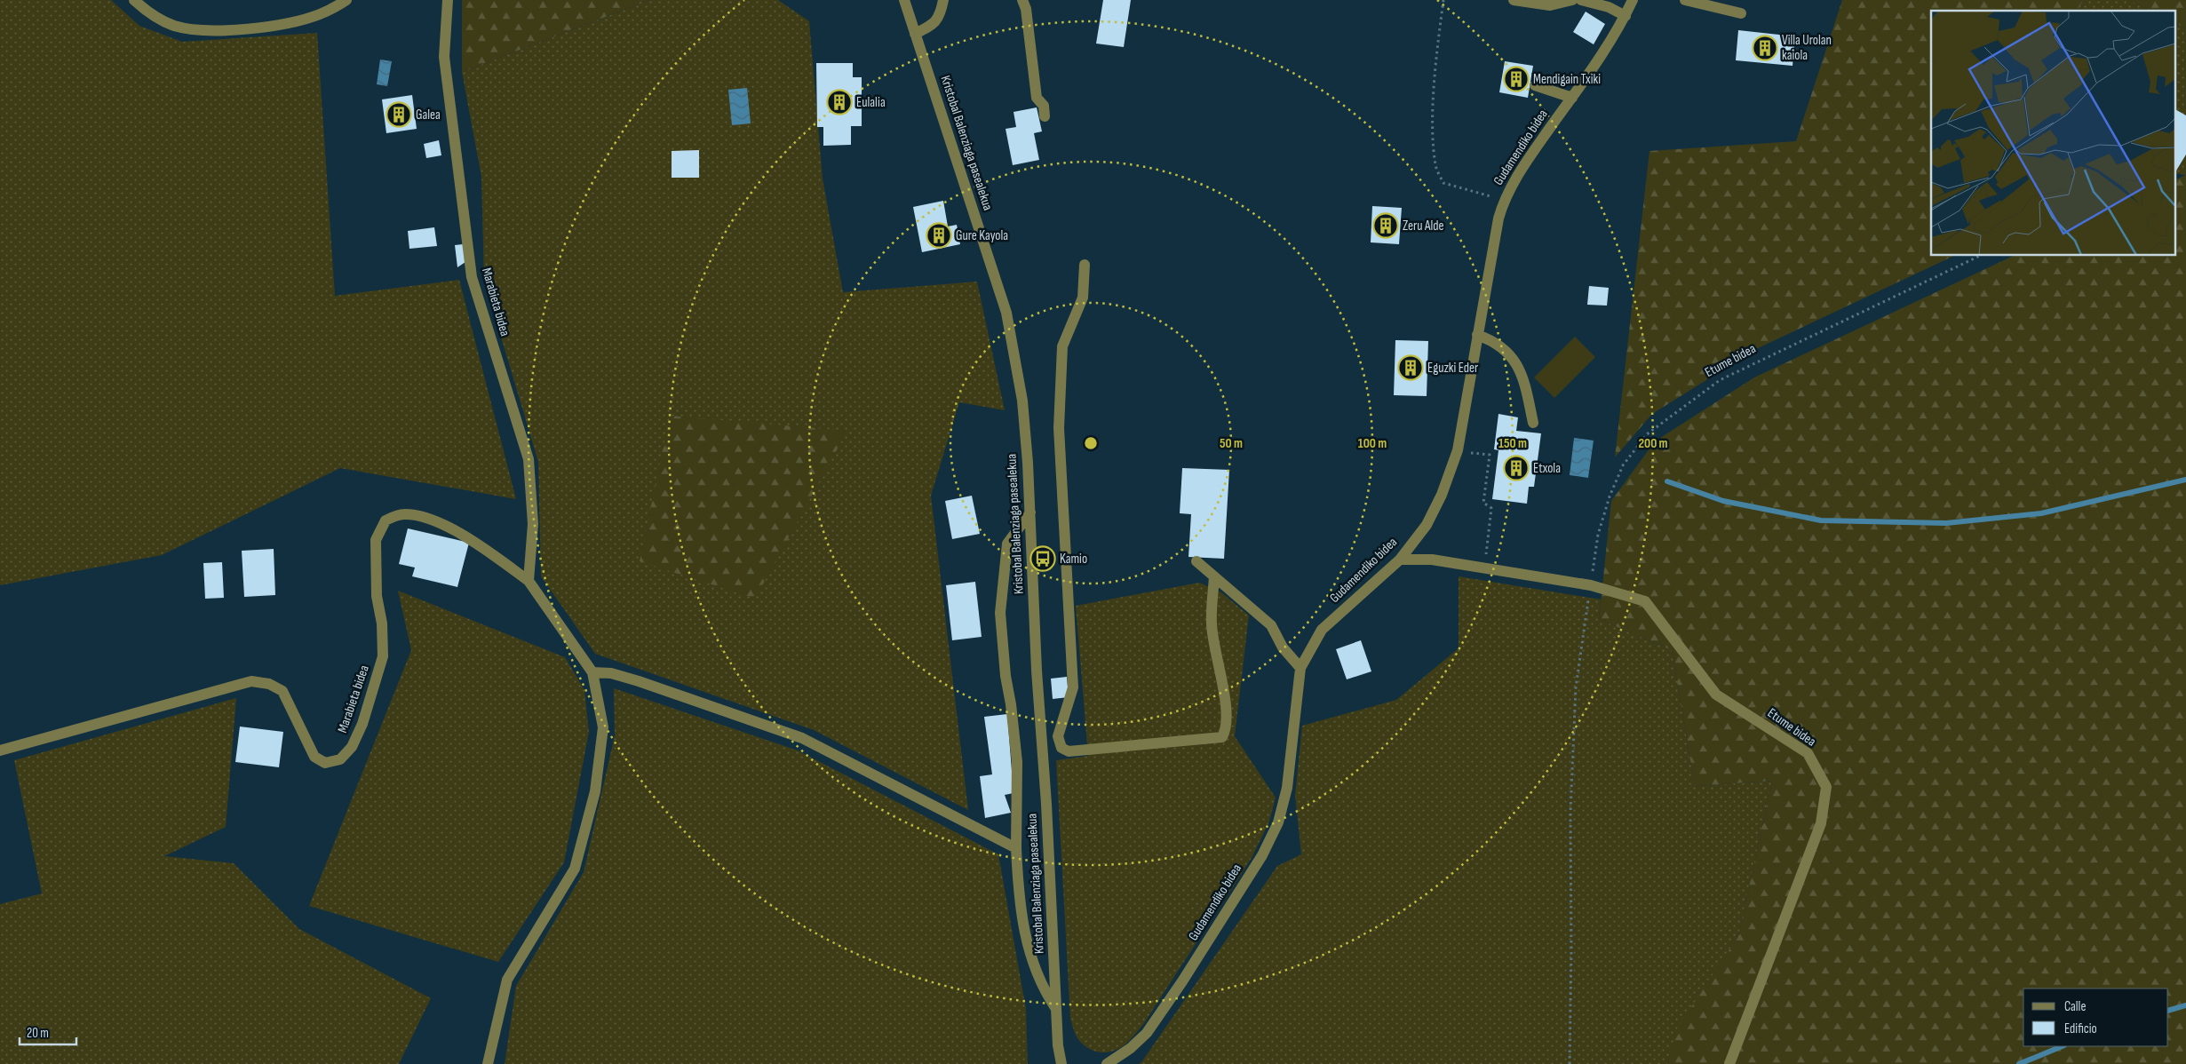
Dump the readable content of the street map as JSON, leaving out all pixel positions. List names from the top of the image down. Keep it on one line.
{"streets":{"street":["Kristobal Balenziaga pasealekua","Gudamendiko bidea","Marabieta bidea","Etume bidea"]},"crossings":[["Gudamendiko bidea","Etume bidea"]],"places":{"building":["Villa Urolan kaiola","Mendigain Txiki","Eulalia","Galea","Zeru Alde","Gure Kayola","Eguzki Eder","Etxola"],"bus stop":["Kamio"]},"legend":["Calle","Edificio"],"scale_bar":"20 m","rings":["50 m","100 m","150 m","200 m"]}
